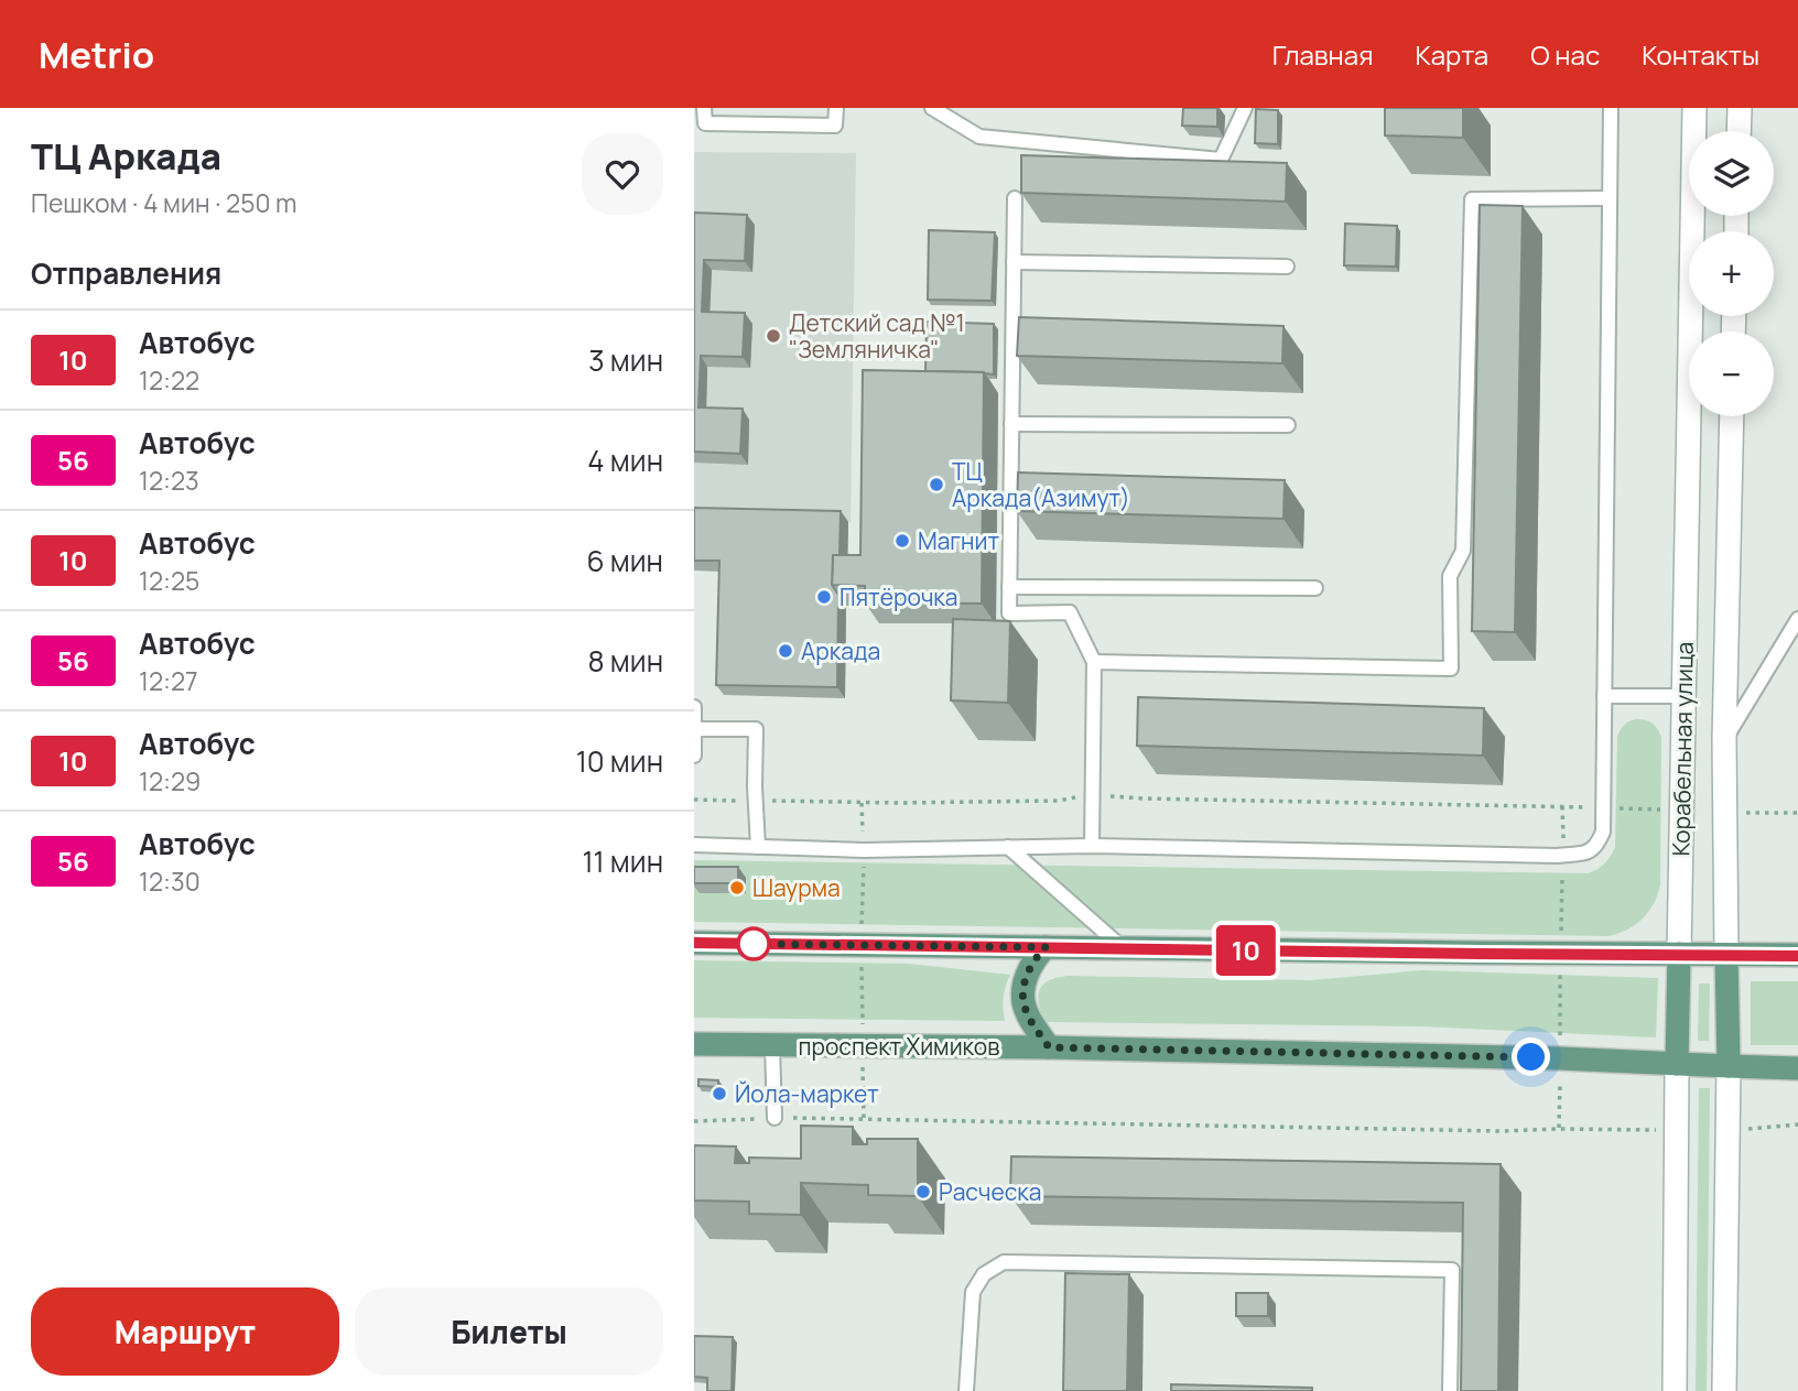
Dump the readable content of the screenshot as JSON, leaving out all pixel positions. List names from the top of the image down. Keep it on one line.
{"streets":{"main road":["Корабельная улица","проспект Химиков"]},"crossings":[["Корабельная улица","проспект Химиков"]],"places":["Детский сад №1 \"Земляничка\"","ТЦ Аркада(Азимут)","Магнит","Пятёрочка","Аркада","Шаурма","Йола-маркет","Расческа"],"lines":["bus line 10"],"page":{"header":"Metrio","nav":["Главная","Карта","О нас","Контакты"],"heading":[["ТЦ Аркада","Пешком · 4 мин · 250 m"],"Отправления"],"on_map":"10","map_buttons":["+","−"],"list":[{"mark":"10","name":"Автобус","note":"12:22","value":"3 мин"},{"mark":"56","name":"Автобус","note":"12:23","value":"4 мин"},{"mark":"10","name":"Автобус","note":"12:25","value":"6 мин"},{"mark":"56","name":"Автобус","note":"12:27","value":"8 мин"},{"mark":"10","name":"Автобус","note":"12:29","value":"10 мин"},{"mark":"56","name":"Автобус","note":"12:30","value":"11 мин"}],"buttons":["Маршрут","Билеты"]}}
